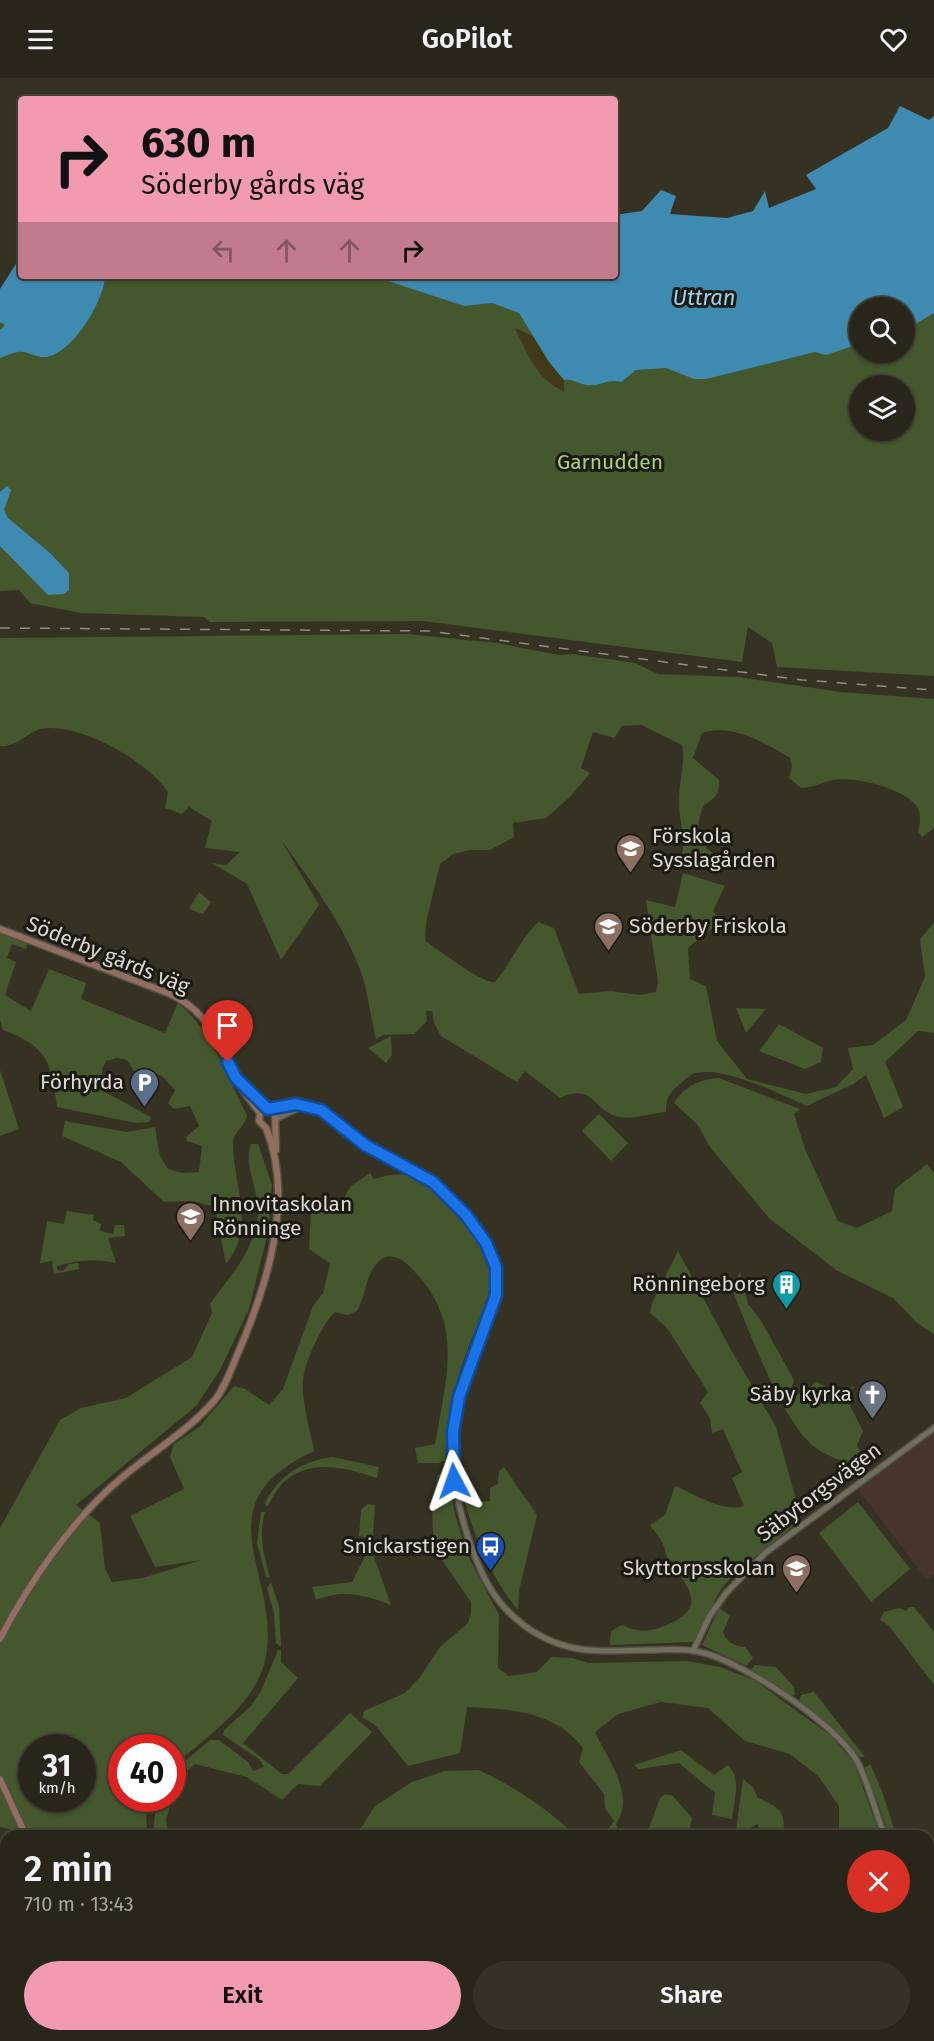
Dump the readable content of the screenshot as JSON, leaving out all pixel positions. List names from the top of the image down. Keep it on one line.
{"streets":{"main road":["Söderby gårds väg"],"street":["Säbytorgsvägen"]},"water":["Uttran"],"parks":["Garnudden"],"places":{"school or university":["Förskola Sysslagården","Söderby Friskola","Innovitaskolan Rönninge","Skyttorpsskolan"],"parking":["Förhyrda"],"building":["Rönningeborg"],"church":["Säby kyrka"],"bus stop":["Snickarstigen"]},"page":{"header":"GoPilot","turn":["630 m","Söderby gårds väg"],"speed":"31 km/h","limit":"40","heading":["2 min","710 m · 13:43"],"buttons":["Exit","Share"]}}
